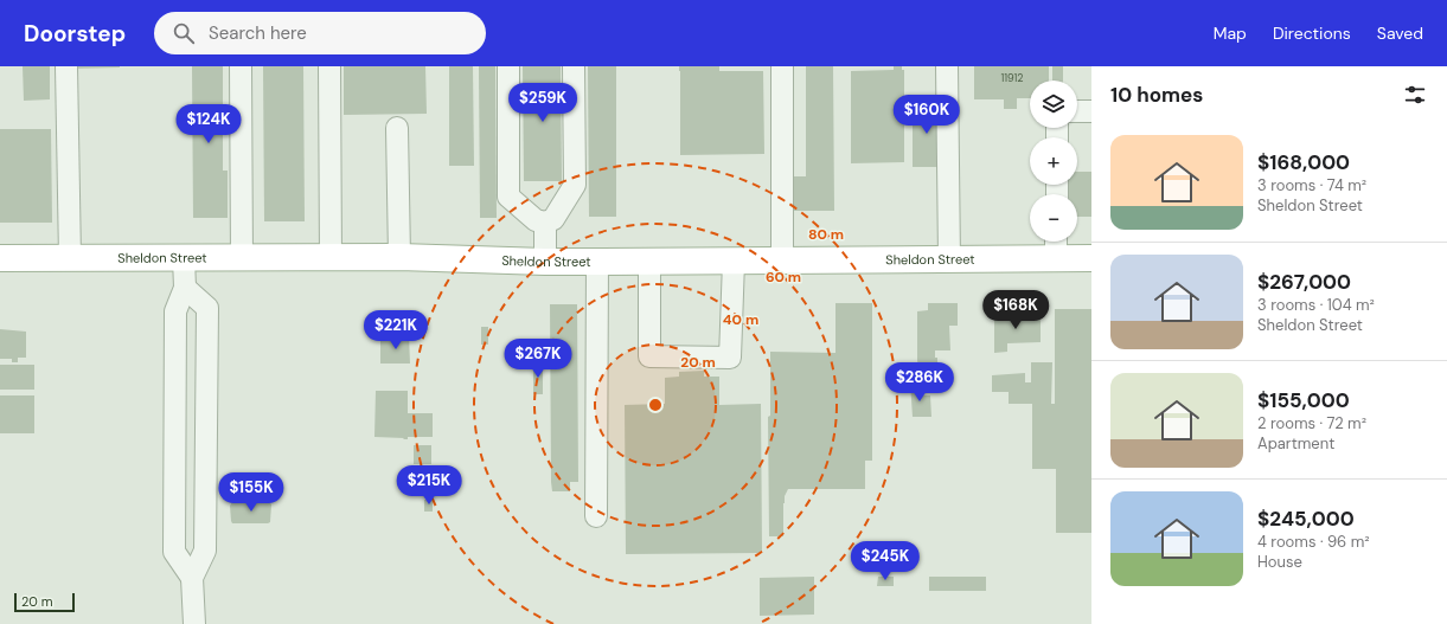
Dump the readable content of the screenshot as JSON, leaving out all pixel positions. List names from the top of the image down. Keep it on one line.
{"streets":{"main road":["Sheldon Street"]},"house_numbers":["11912"],"scale_bar":"20 m","page":{"header":"Doorstep","search":"Search here","nav":["Map","Directions","Saved"],"heading":"10 homes","map_buttons":["+","−"],"price":["$259K","$160K","$124K","$168K","$221K","$267K","$286K","$215K","$155K","$245K"],"list":[{"name":"$168,000","note":"3 rooms · 74 m² · Sheldon Street"},{"name":"$267,000","note":"3 rooms · 104 m² · Sheldon Street"},{"name":"$155,000","note":"2 rooms · 72 m² · Apartment"},{"name":"$245,000","note":"4 rooms · 96 m² · House"}],"scale":"20 m"},"rings":["80 m","60 m","40 m","20 m"]}
